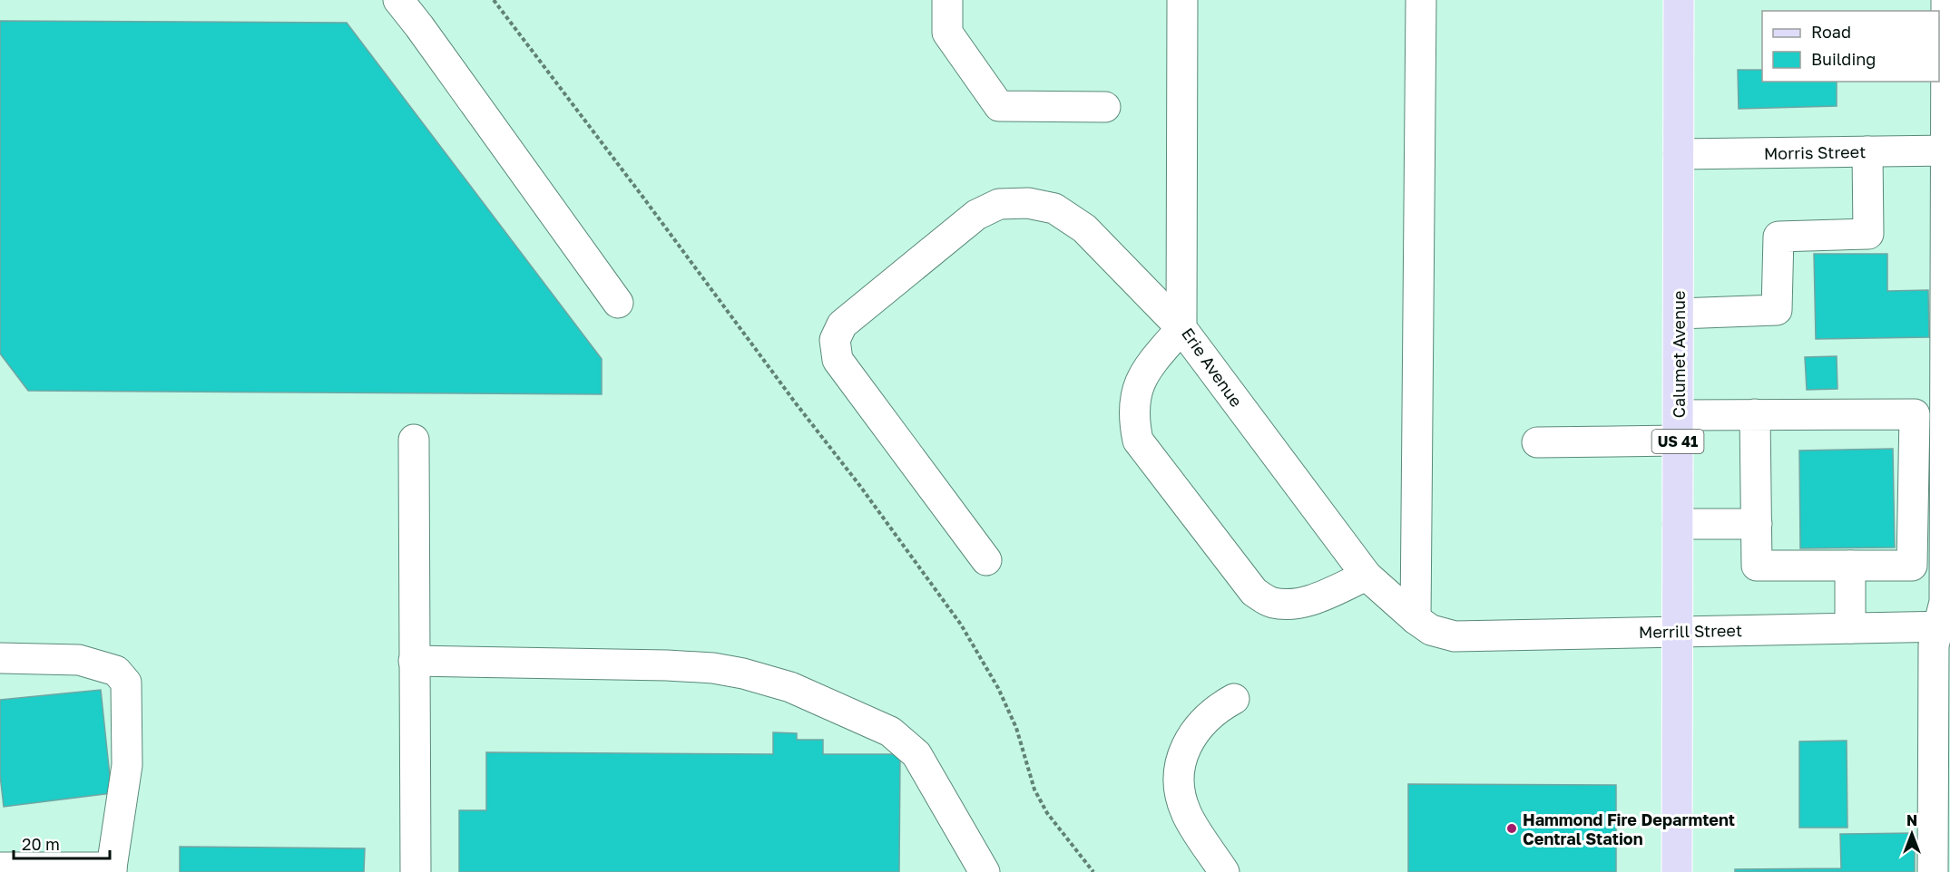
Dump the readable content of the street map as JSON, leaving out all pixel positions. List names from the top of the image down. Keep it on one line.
{"streets":{"main road":["Calumet Avenue","US 41"],"street":["Morris Street","Erie Avenue","Merrill Street"]},"crossings":[["Morris Street","Calumet Avenue"],["Calumet Avenue","Merrill Street"],["Erie Avenue","Merrill Street"]],"places":["Hammond Fire Deparmtent Central Station"],"legend":["Road","Building"],"scale_bar":"20 m","north":"top"}
